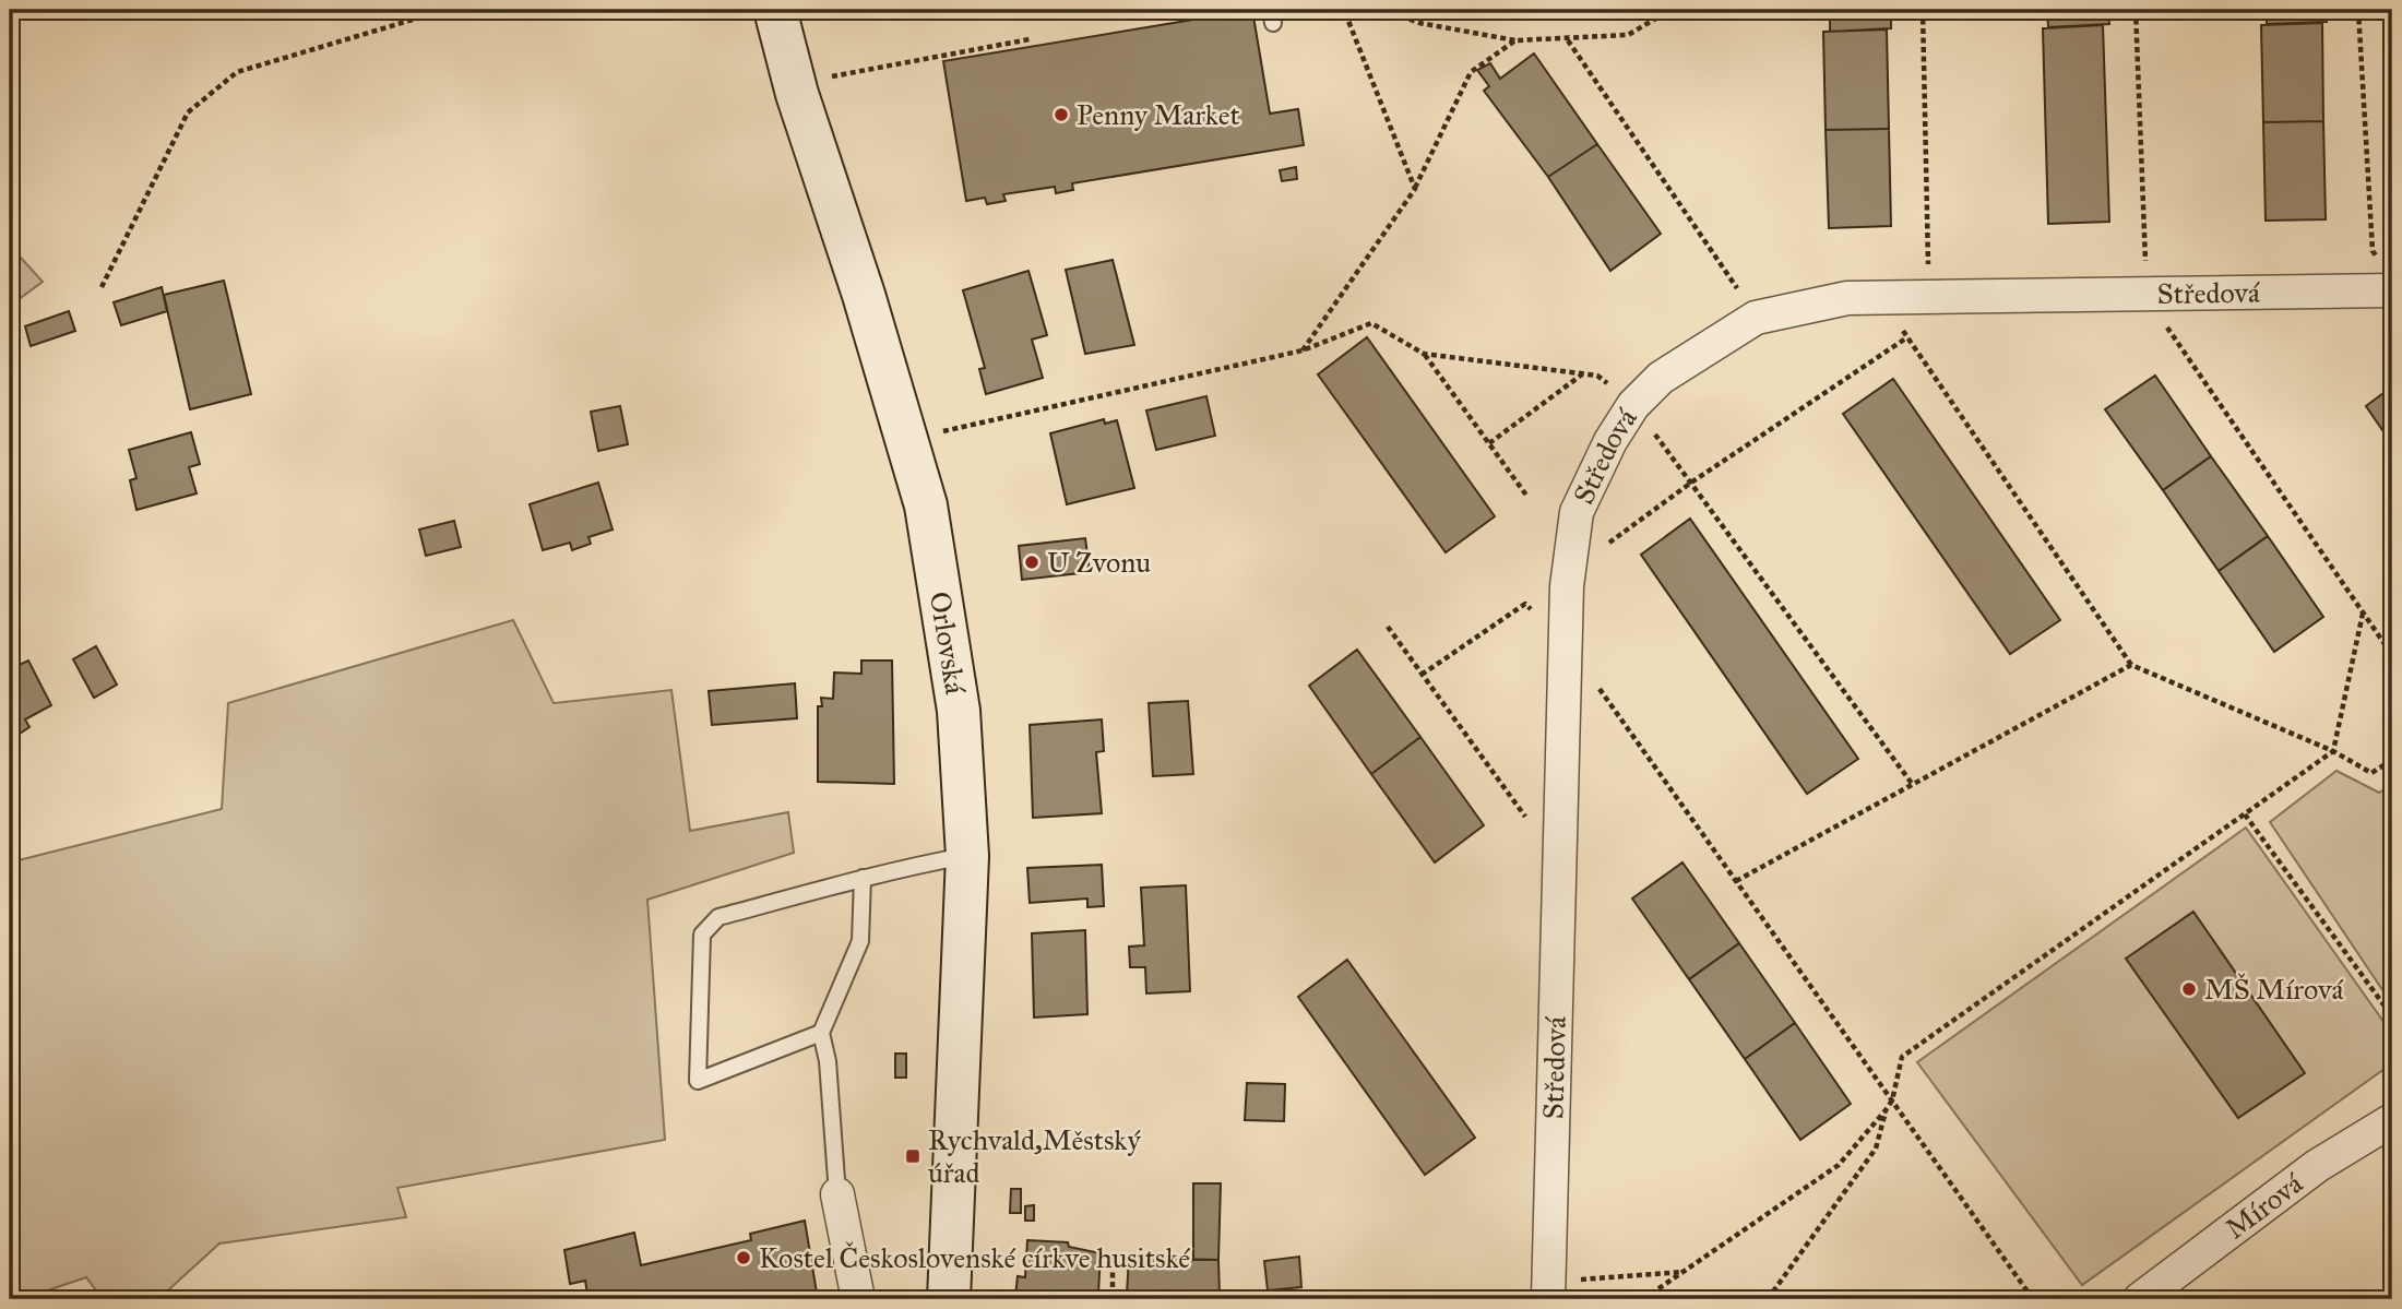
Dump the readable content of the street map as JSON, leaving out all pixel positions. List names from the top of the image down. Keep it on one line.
{"streets":{"main road":["Orlovská"],"street":["Středová","Mírová"]},"places":{"other":["Penny Market","U Zvonu","MŠ Mírová","Kostel Československé církve husitské"],"transit":["Rychvald,Městský úřad"]}}
